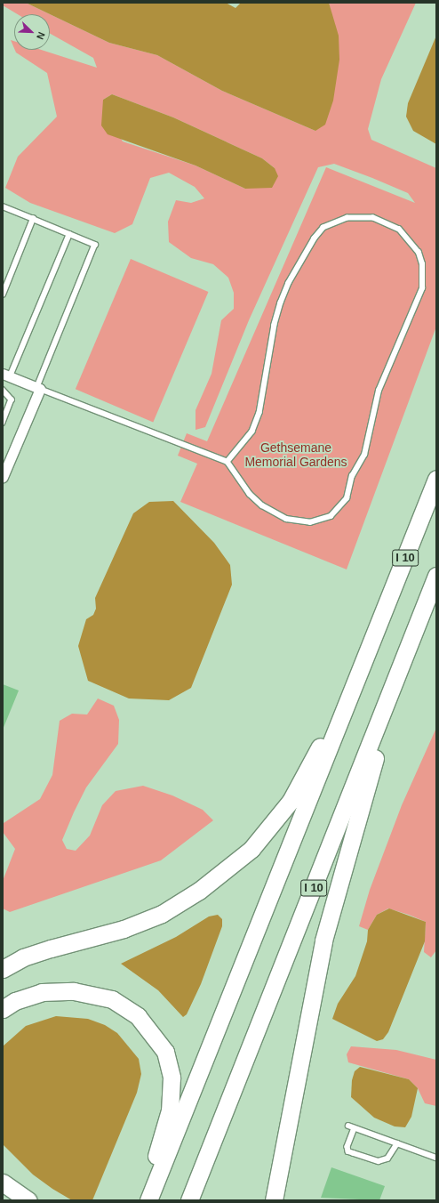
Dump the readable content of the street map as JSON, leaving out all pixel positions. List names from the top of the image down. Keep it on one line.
{"streets":{"highway":["I 10"]},"parks":["Gethsemane Memorial Gardens"],"north":"bottom right"}
